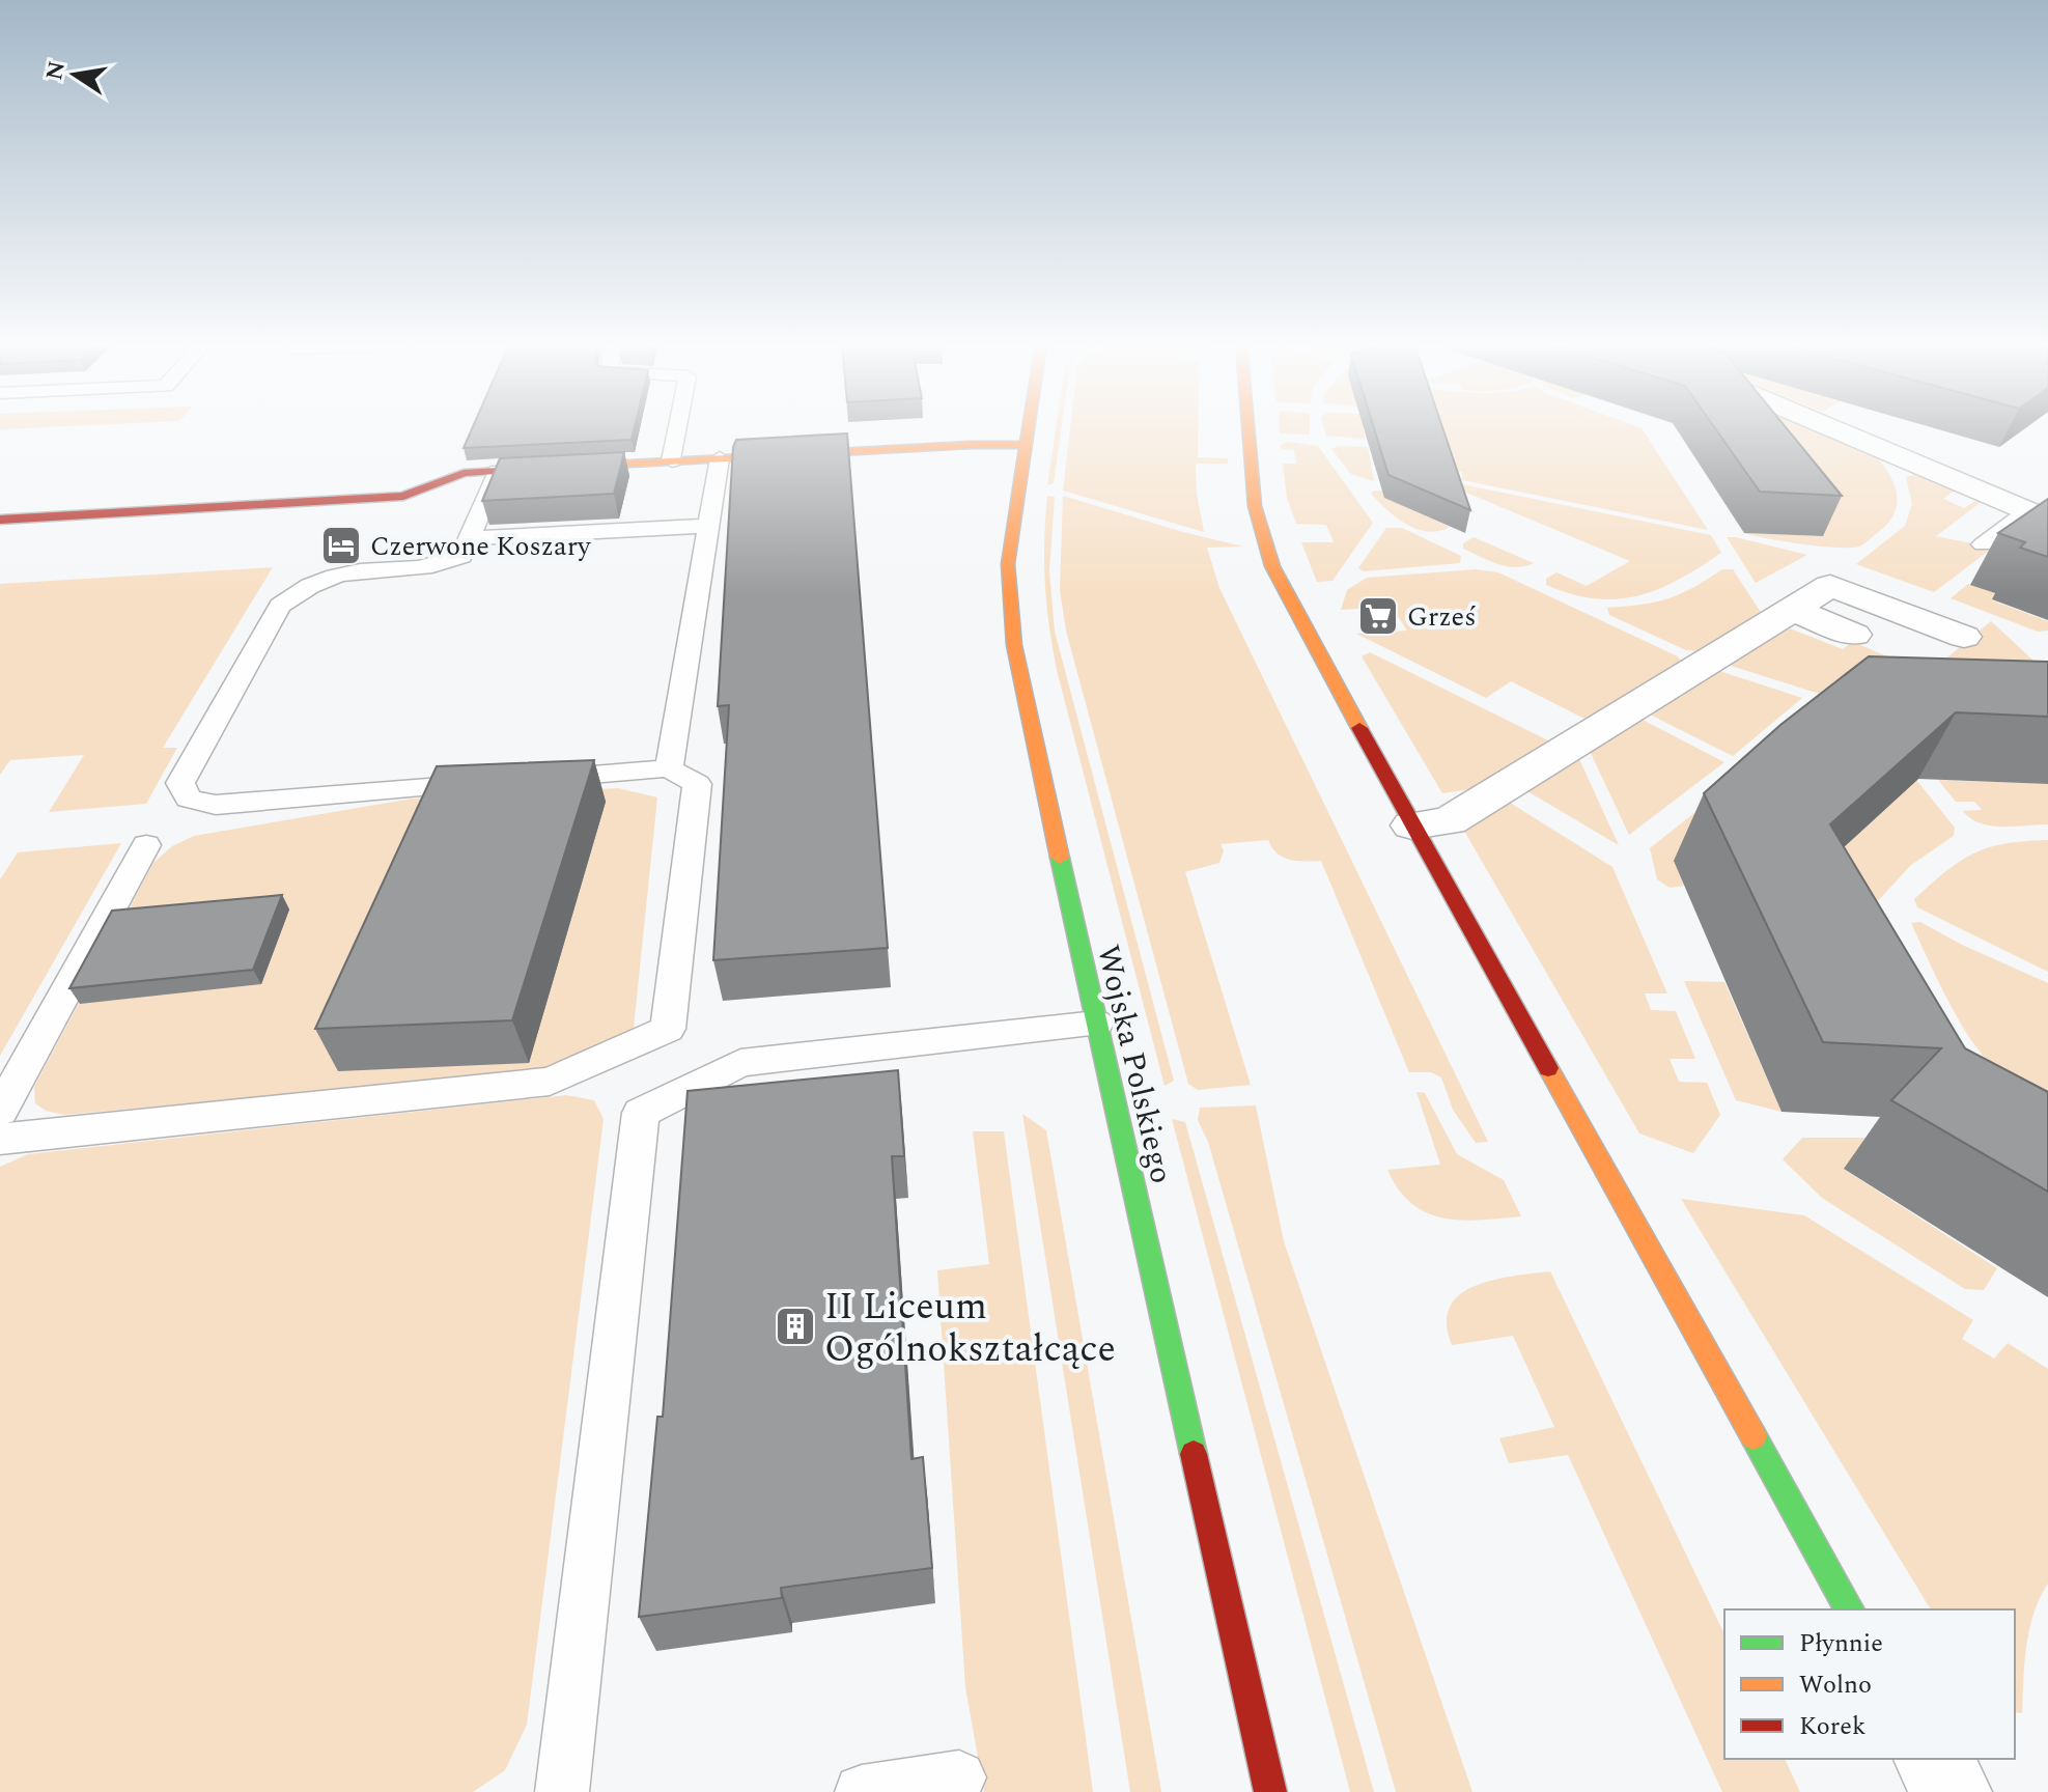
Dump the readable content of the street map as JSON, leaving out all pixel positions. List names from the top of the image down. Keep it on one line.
{"streets":{"street":["Wojska Polskiego"]},"places":{"hotel":["Czerwone Koszary"],"supermarket":["Grześ"],"building":["II Liceum Ogólnokształcące"]},"legend":["Płynnie","Wolno","Korek"],"north":"left"}
